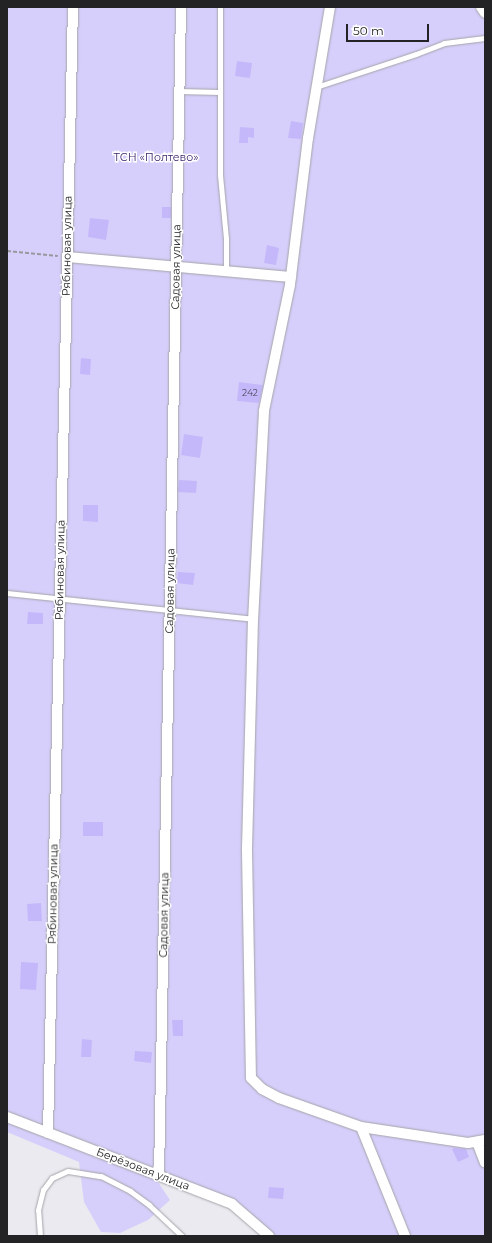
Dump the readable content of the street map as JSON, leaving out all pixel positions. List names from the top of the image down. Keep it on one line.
{"streets":{"street":["Рябиновая улица","Садовая улица","Берёзовая улица"]},"crossings":[["Рябиновая улица","Берёзовая улица"],["Садовая улица","Берёзовая улица"]],"parks":["ТСН «Полтево»"],"house_numbers":["242"],"scale_bar":"50 m"}
